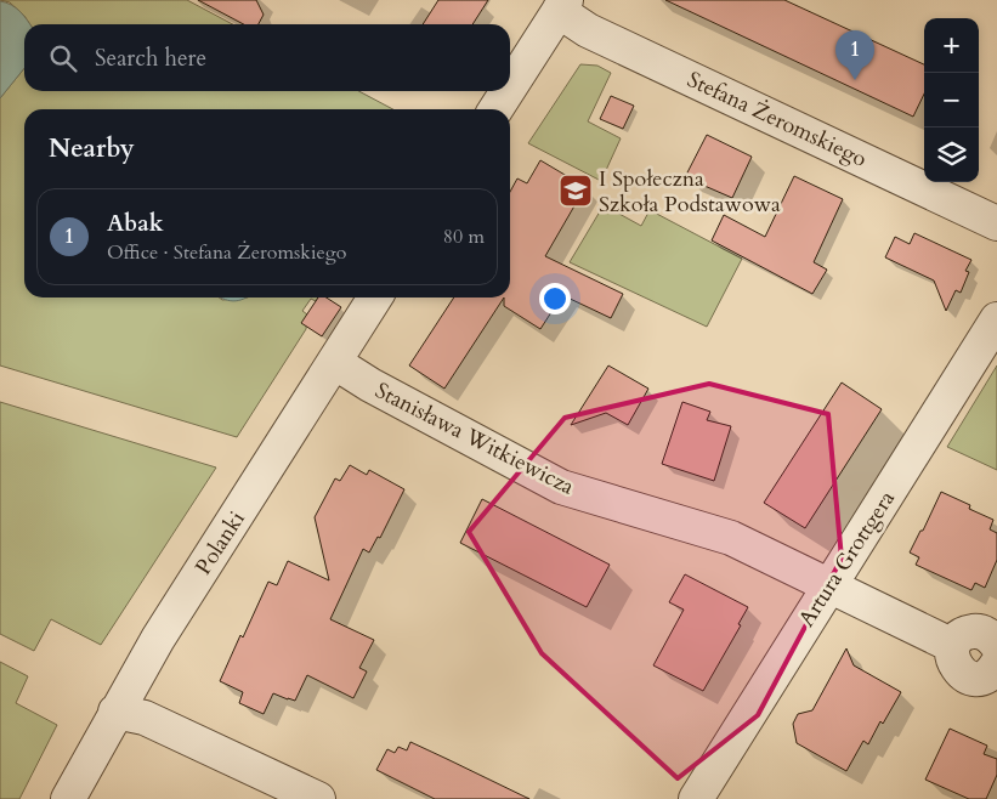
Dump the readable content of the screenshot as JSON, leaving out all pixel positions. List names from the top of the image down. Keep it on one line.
{"streets":{"street":["Stefana Żeromskiego","Stanisława Witkiewicza","Polanki","Artura Grottgera"]},"crossings":[["Stanisława Witkiewicza","Polanki"],["Stanisława Witkiewicza","Artura Grottgera"]],"places":{"school or university":["I Społeczna Szkoła Podstawowa"]},"page":{"map_buttons":["+","−"],"search":"Search here","pins":"1","heading":"Nearby","list":[{"mark":"1","name":"Abak","note":"Office · Stefana Żeromskiego","value":"80 m"}]}}
